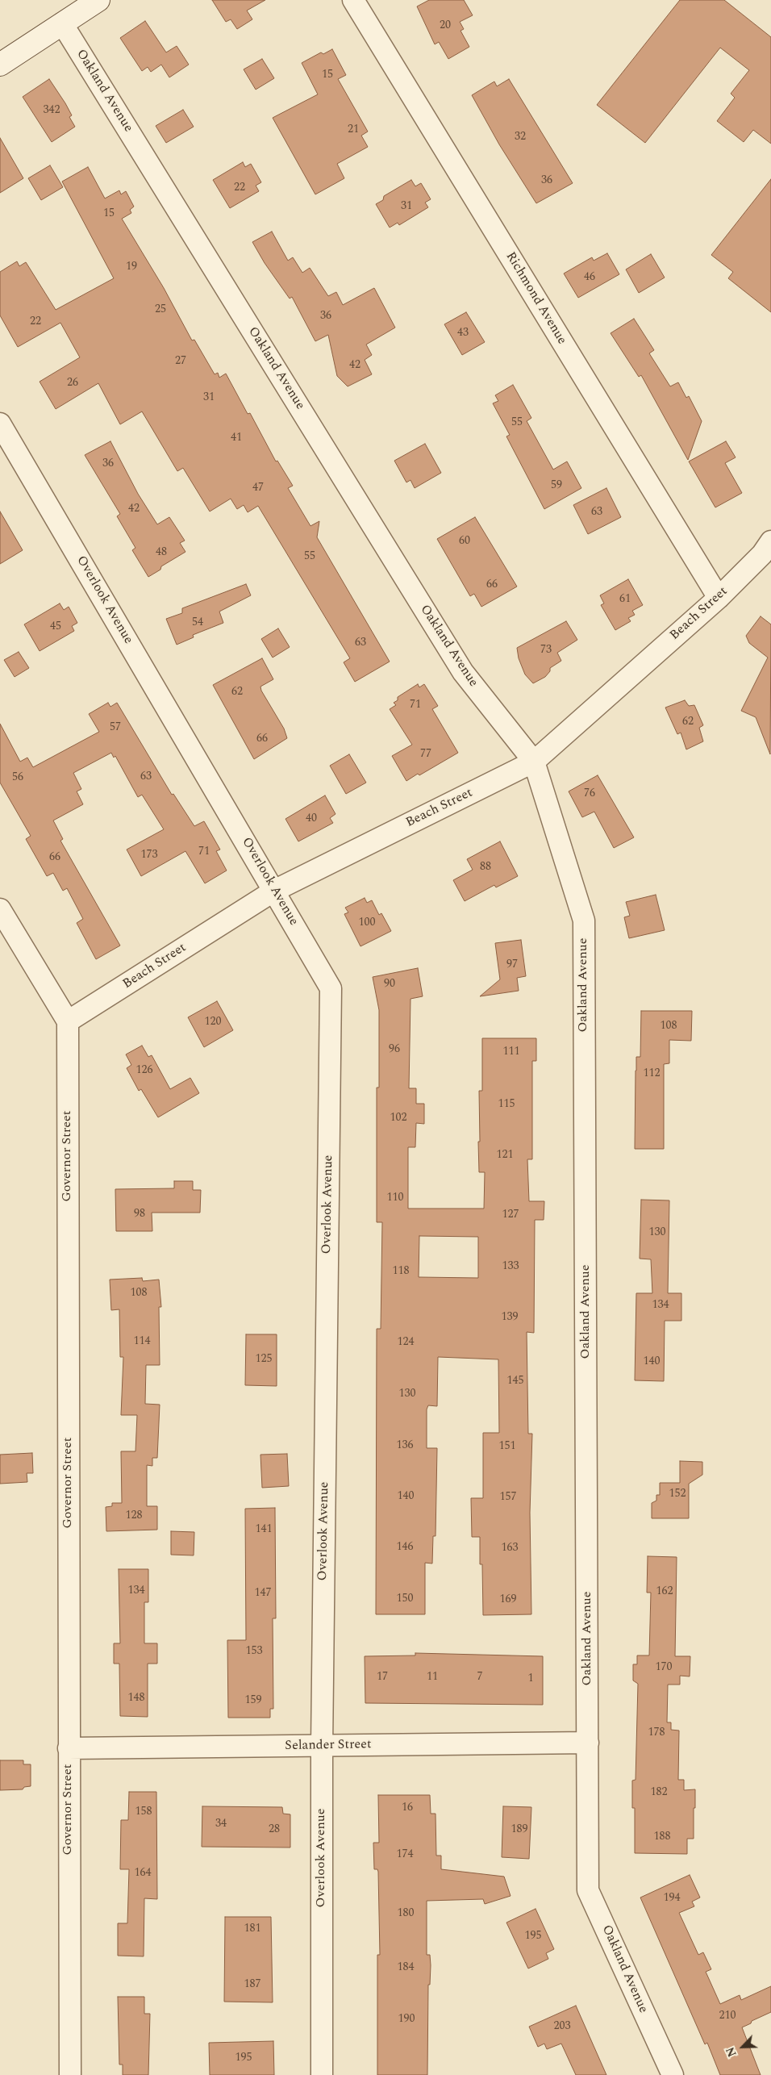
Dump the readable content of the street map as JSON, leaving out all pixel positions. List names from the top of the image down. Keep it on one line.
{"streets":{"street":["Oakland Avenue","Richmond Avenue","Overlook Avenue","Beach Street","Governor Street","Selander Street"]},"crossings":[["Oakland Avenue","Beach Street"],["Oakland Avenue","Selander Street"],["Richmond Avenue","Beach Street"],["Overlook Avenue","Beach Street"],["Overlook Avenue","Selander Street"],["Beach Street","Governor Street"],["Governor Street","Selander Street"]],"house_numbers":["20","15","342","21","32","36","22","31","15","19","46","25","36","22","43","27","42","26","31","55","41","36","59","47","42","63","60","48","55","66","61","54","45","63","73","62","71","62","57","66","77","63","56","76","40","71","173","66","88","100","97","90","120","108","96","111","126","112","115","102","121","110","98","127","130","133","118","108","134","139","114","124","125","140","145","130","136","151","152","140","157","128","141","146","163","134","162","147","150","169","153","170","17","11","7","1","148","159","178","182","16","158","34","28","189","188","174","164","194","180","181","195","184","187","210","190","203","195"],"north":"bottom left"}
